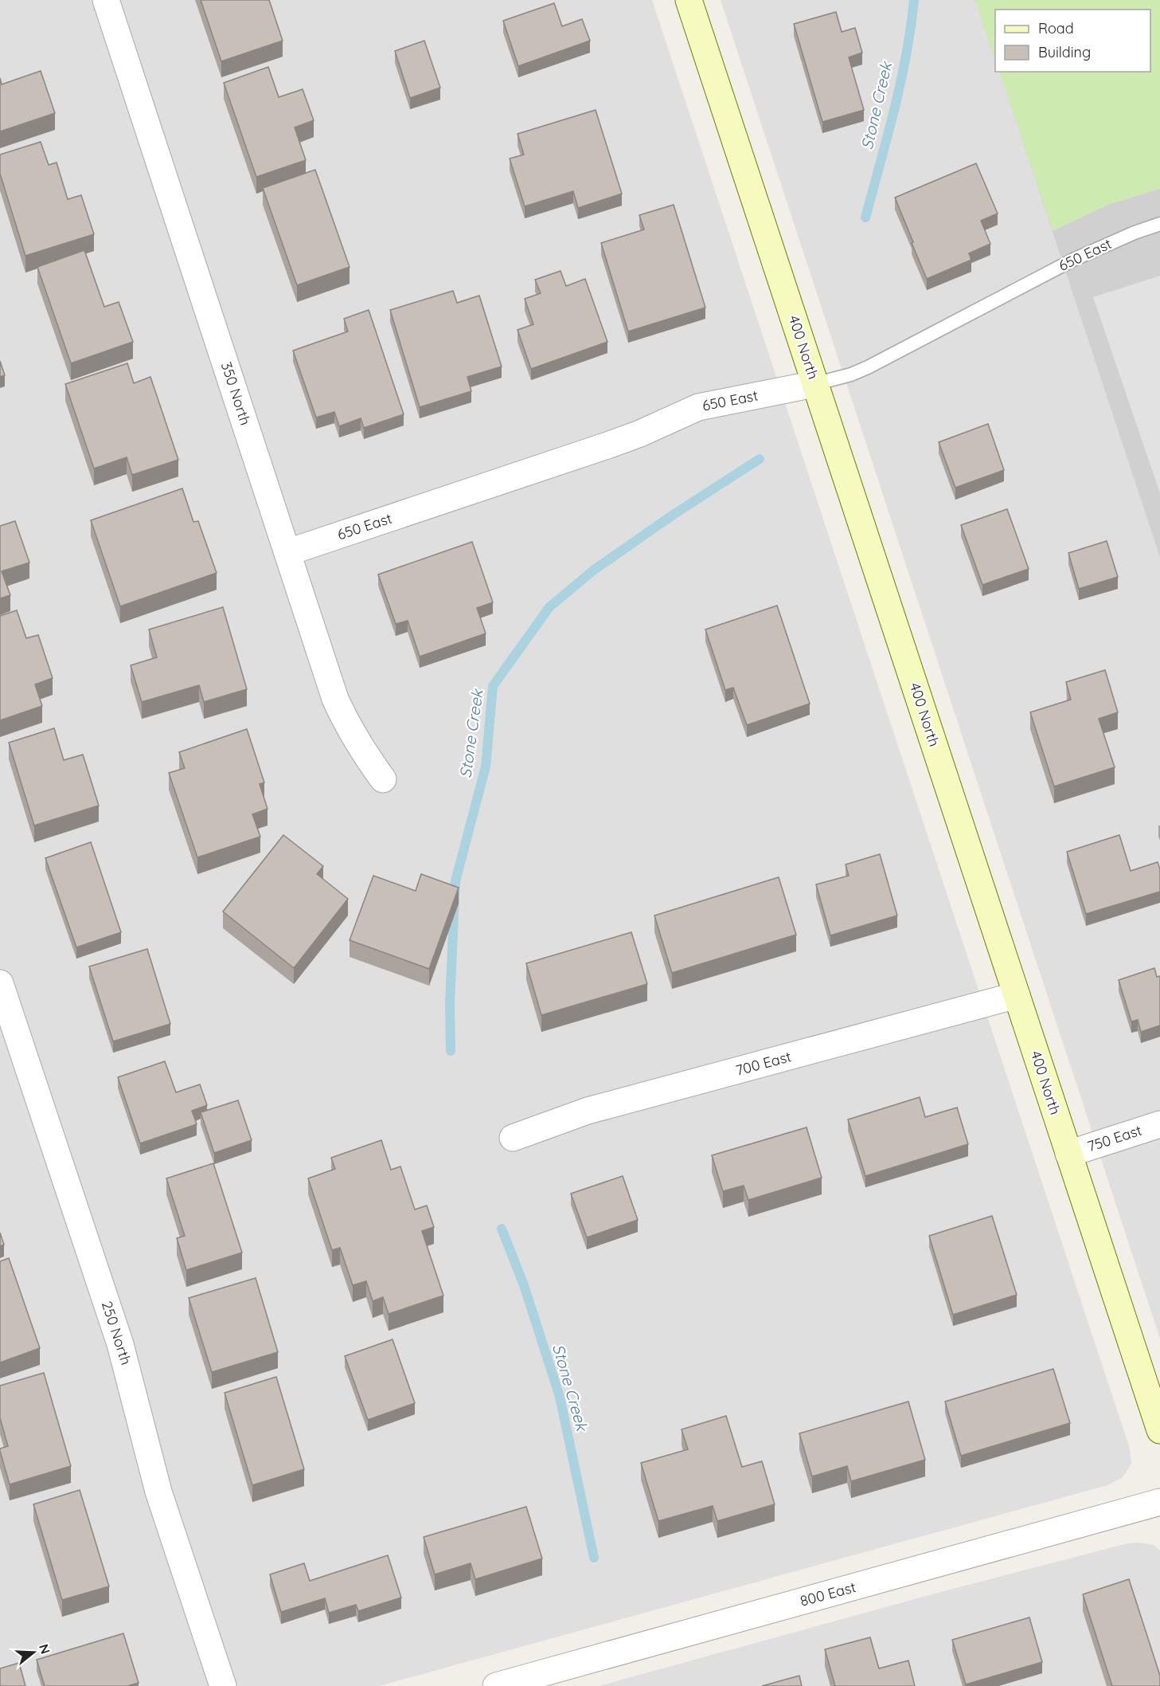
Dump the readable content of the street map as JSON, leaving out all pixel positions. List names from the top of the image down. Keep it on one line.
{"streets":{"main road":["400 North"],"street":["650 East","350 North","700 East","750 East","250 North","800 East"]},"crossings":[["650 East","400 North"],["650 East","350 North"],["400 North","700 East"],["400 North","750 East"]],"water":["Stone Creek"],"legend":["Road","Building"],"north":"right"}
